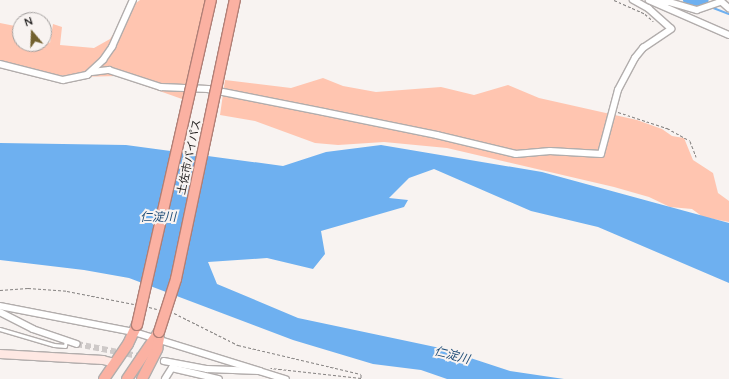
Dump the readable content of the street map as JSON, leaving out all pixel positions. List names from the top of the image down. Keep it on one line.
{"streets":{"highway":["土佐市バイパス"]},"water":["仁淀川"],"north":"top"}
